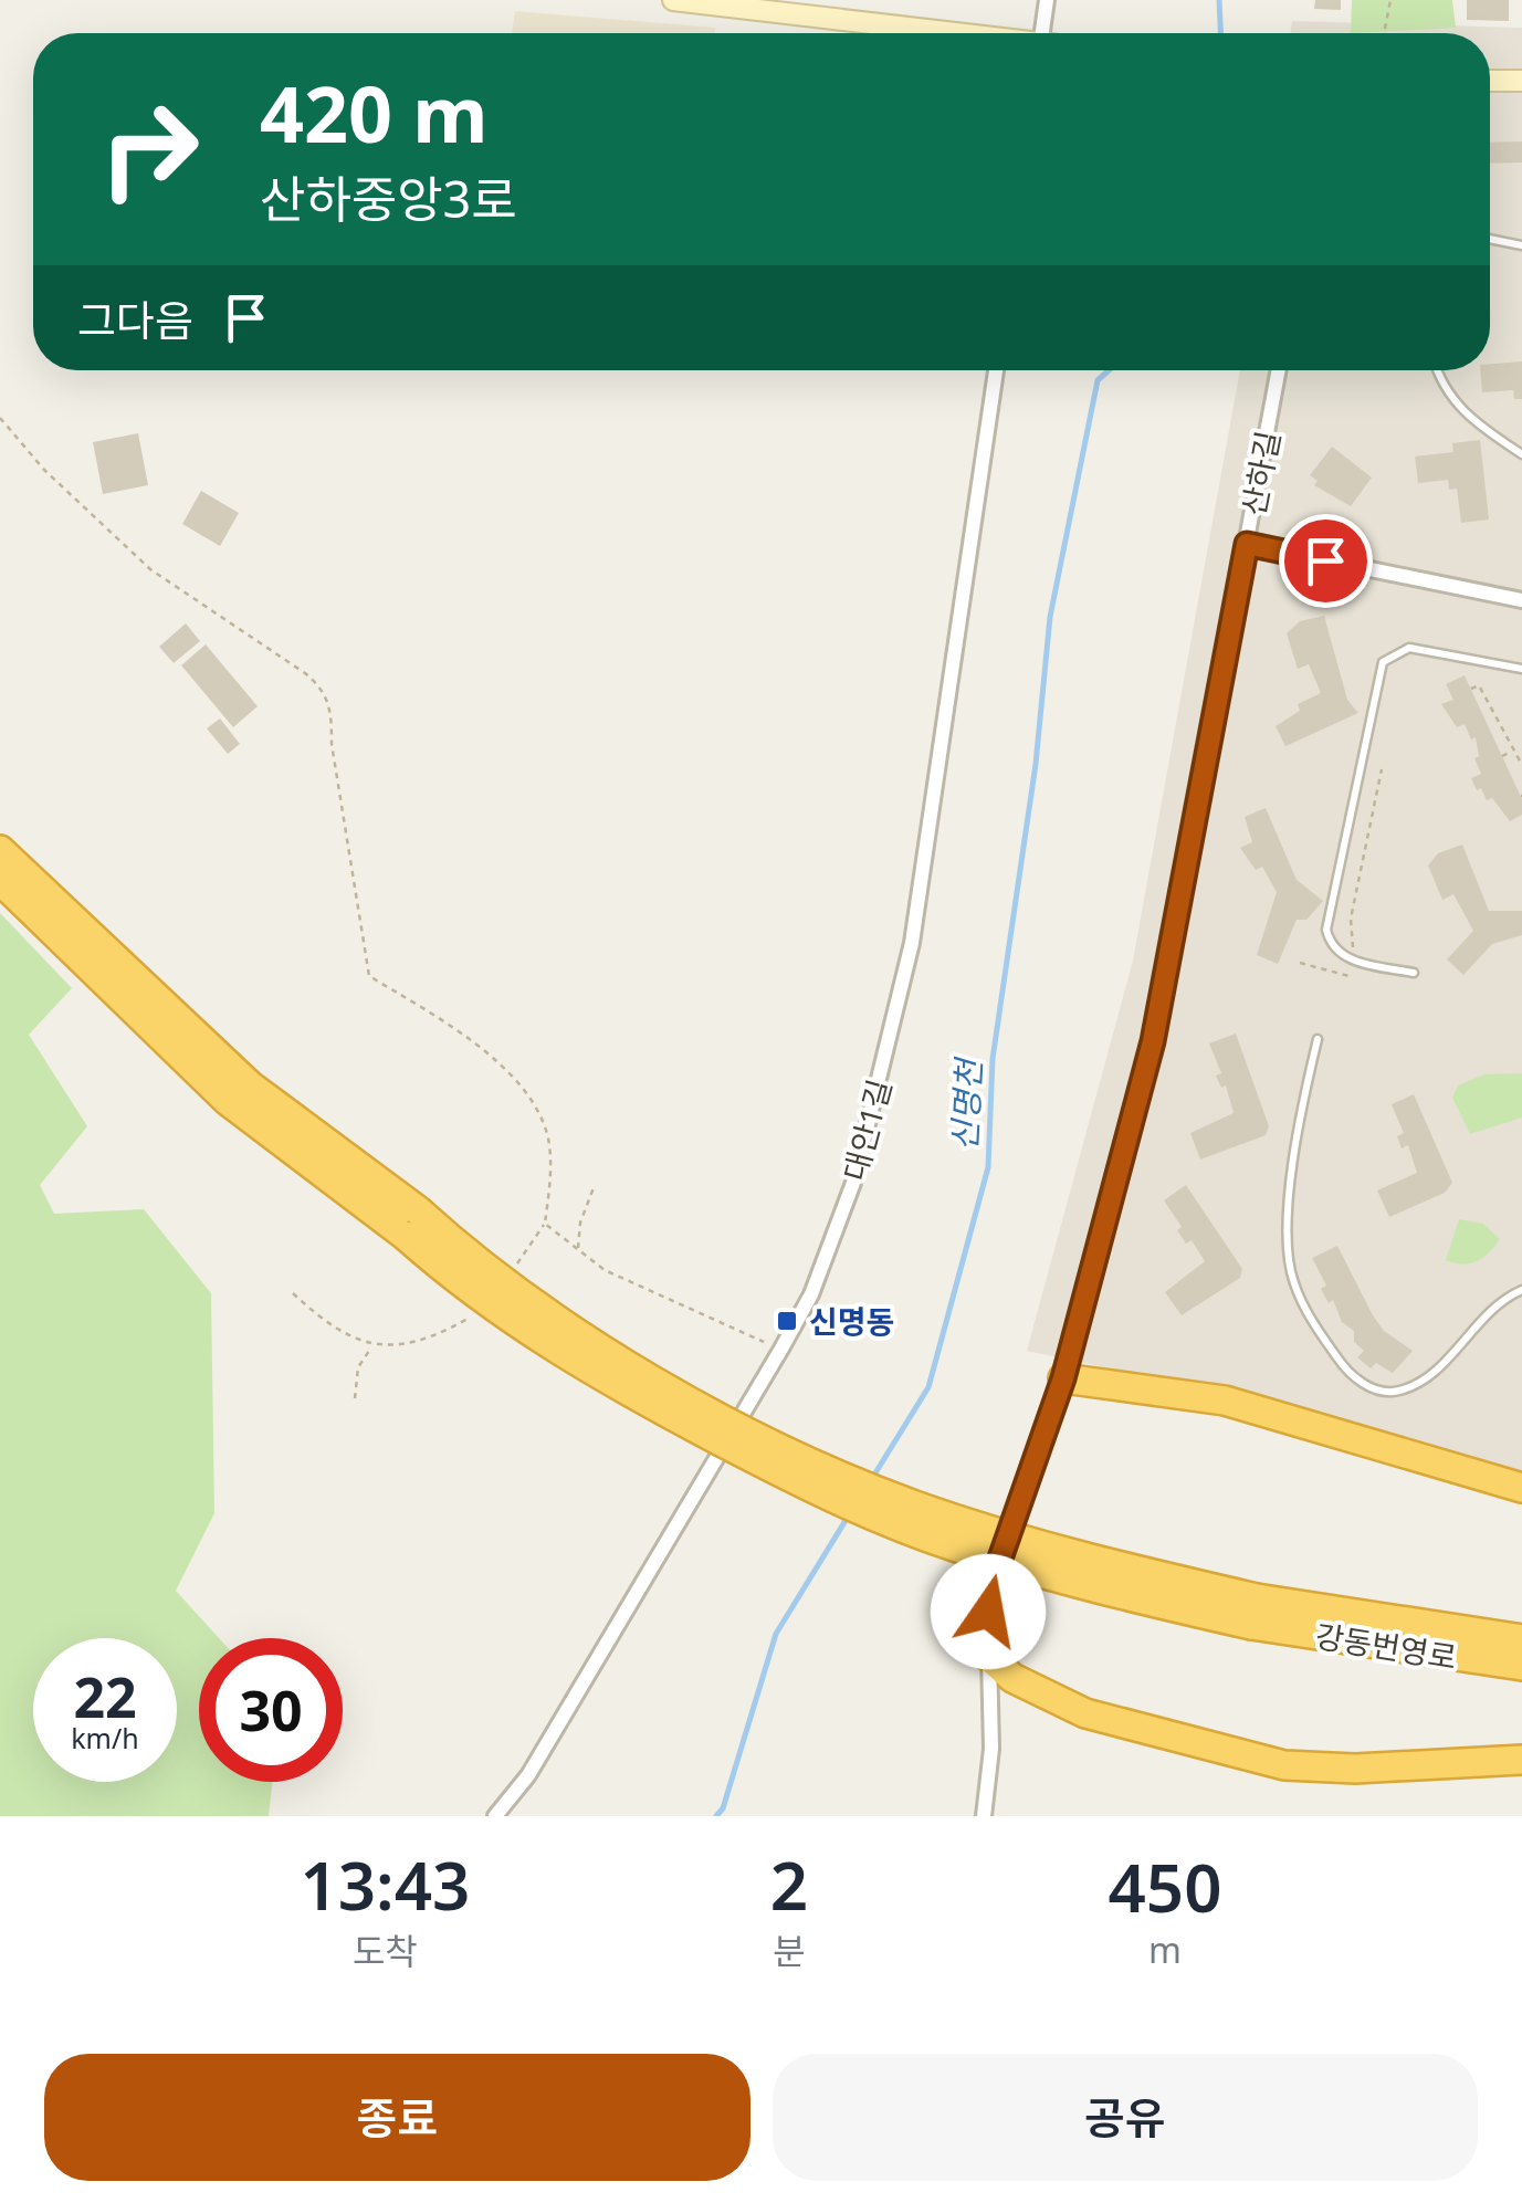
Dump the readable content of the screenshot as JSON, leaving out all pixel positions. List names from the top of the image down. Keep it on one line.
{"streets":{"highway":["강동번영로"],"street":["산하길","대안1길"]},"water":["신명천"],"places":{"transit":["신명동"]},"page":{"turn":["420 m","산하중앙3로"],"then":"그다음","speed":"22 km/h","limit":"30","eta":["13:43","도착","2","분","450","m"],"buttons":["종료","공유"]}}
